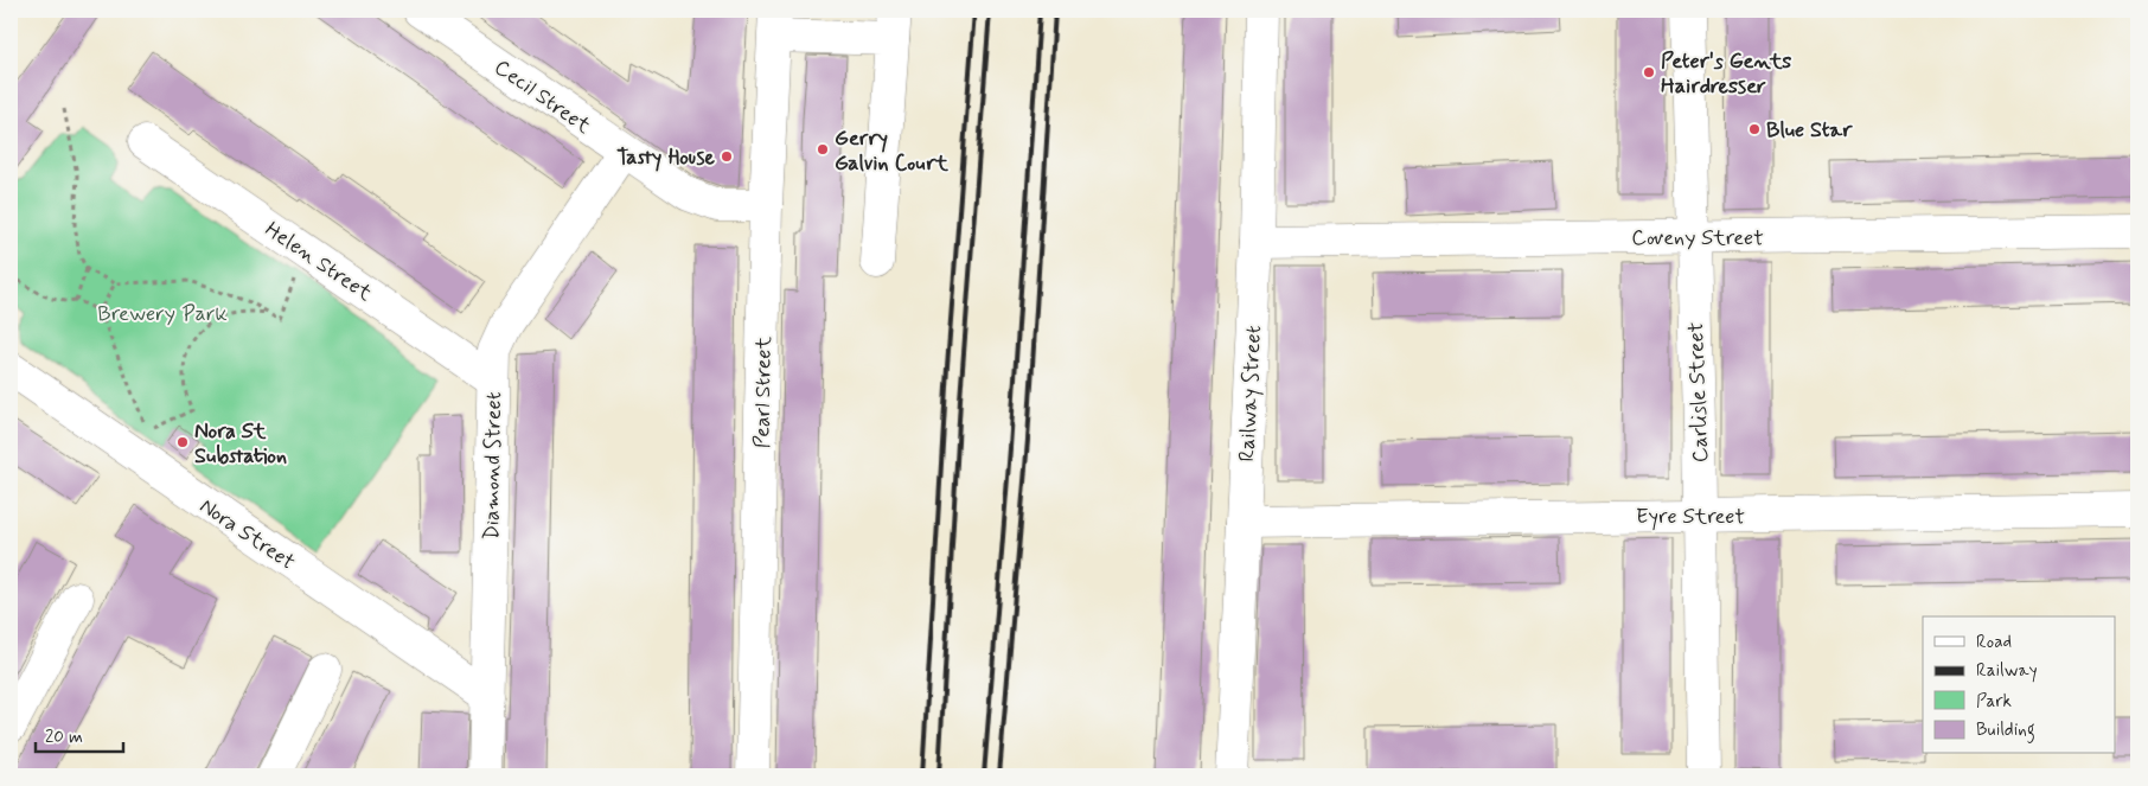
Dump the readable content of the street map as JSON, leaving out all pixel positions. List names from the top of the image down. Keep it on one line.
{"streets":{"street":["Cecil Street","Coveny Street","Helen Street","Pearl Street","Carlisle Street","Railway Street","Diamond Street","Eyre Street","Nora Street"]},"crossings":[["Cecil Street","Pearl Street"],["Cecil Street","Diamond Street"],["Coveny Street","Carlisle Street"],["Coveny Street","Railway Street"],["Helen Street","Diamond Street"],["Carlisle Street","Eyre Street"],["Railway Street","Eyre Street"],["Diamond Street","Nora Street"]],"parks":["Brewery Park"],"places":["Peter's Gents Hairdresser","Blue Star","Gerry Galvin Court","Tasty House","Nora St Substation"],"legend":["Road","Railway","Park","Building"],"scale_bar":"20 m"}
